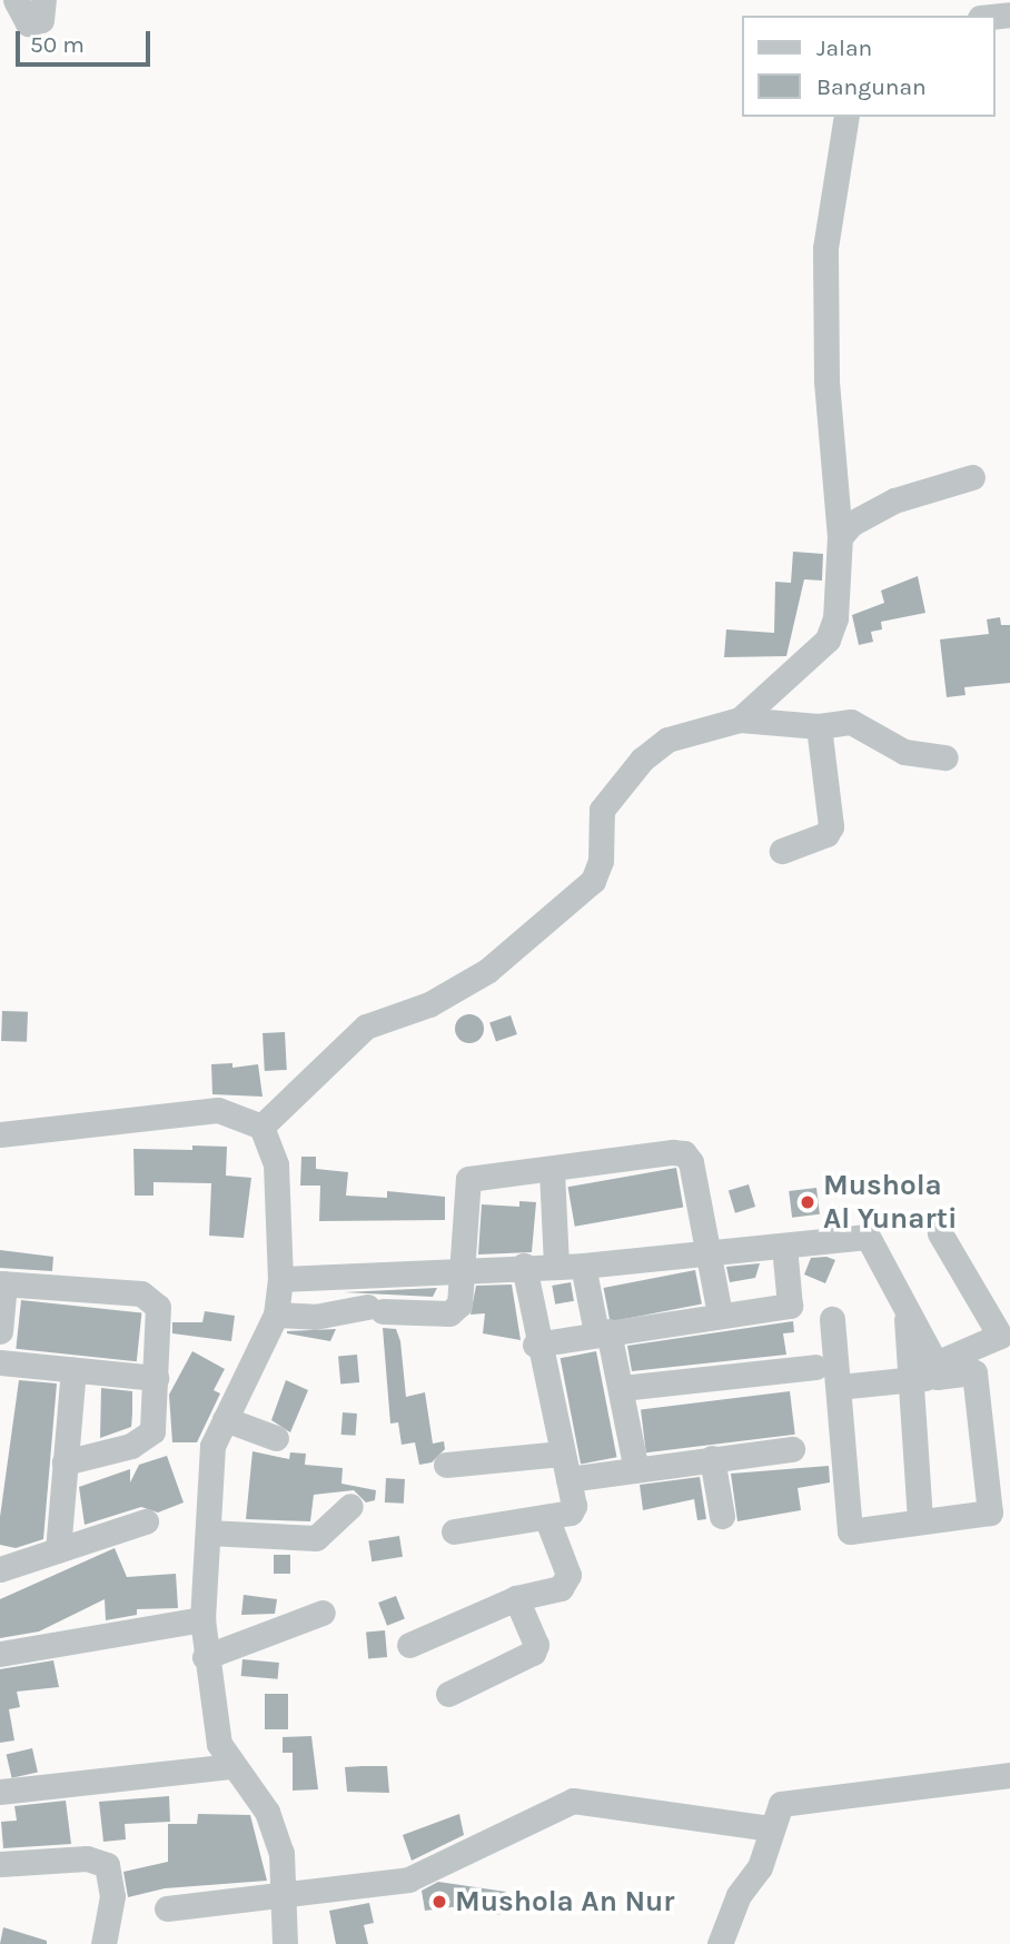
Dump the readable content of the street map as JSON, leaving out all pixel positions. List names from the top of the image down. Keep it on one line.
{"places":["Mushola Al Yunarti","Mushola An Nur"],"legend":["Jalan","Bangunan"],"scale_bar":"50 m"}
